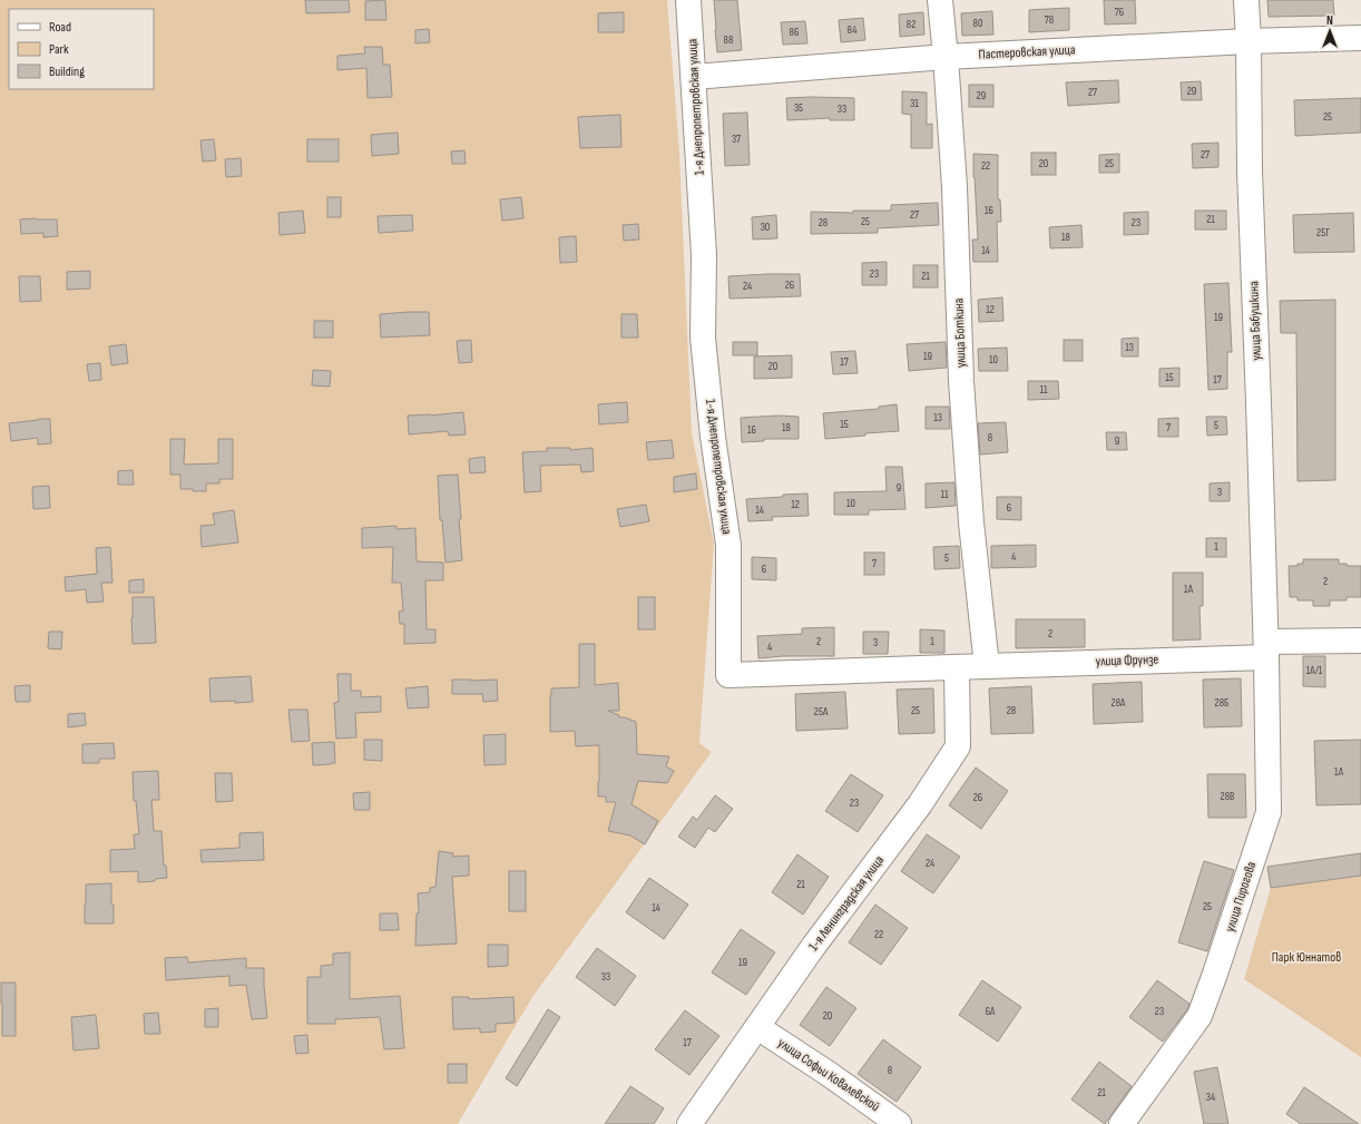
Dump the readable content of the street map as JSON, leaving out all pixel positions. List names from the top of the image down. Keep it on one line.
{"streets":{"street":["Пастеровская улица","1-я Днепропетровская улица","улица Бабушкина","улица Боткина","улица Фрунзе","улица Пирогова","1-я Ленинградская улица","улица Софьи Ковалевской"]},"crossings":[["Пастеровская улица","1-я Днепропетровская улица"],["Пастеровская улица","улица Бабушкина"],["Пастеровская улица","улица Боткина"],["1-я Днепропетровская улица","улица Боткина"],["1-я Днепропетровская улица","улица Фрунзе"],["1-я Днепропетровская улица","1-я Ленинградская улица"],["улица Бабушкина","улица Фрунзе"],["улица Бабушкина","улица Пирогова"],["улица Боткина","улица Фрунзе"],["улица Фрунзе","улица Пирогова"],["1-я Ленинградская улица","улица Софьи Ковалевской"]],"parks":["Парк Юннатов"],"house_numbers":["76","78","80","82","84","86","88","29","27","29","31","35","33","25","37","27","20","25","22","16","27","21","25","28","23","30","25Г","18","14","23","21","26","24","12","19","13","19","10","17","20","15","17","11","13","15","5","18","7","16","8","9","9","3","11","10","12","6","14","1","4","5","7","6","2","1А","2","2","1","3","4","1А/1","28А","28Б","25","28","25А","1А","28В","26","23","24","21","25","14","22","19","33","6А","23","20","17","8","21","34"],"legend":["Road","Park","Building"],"north":"top"}
